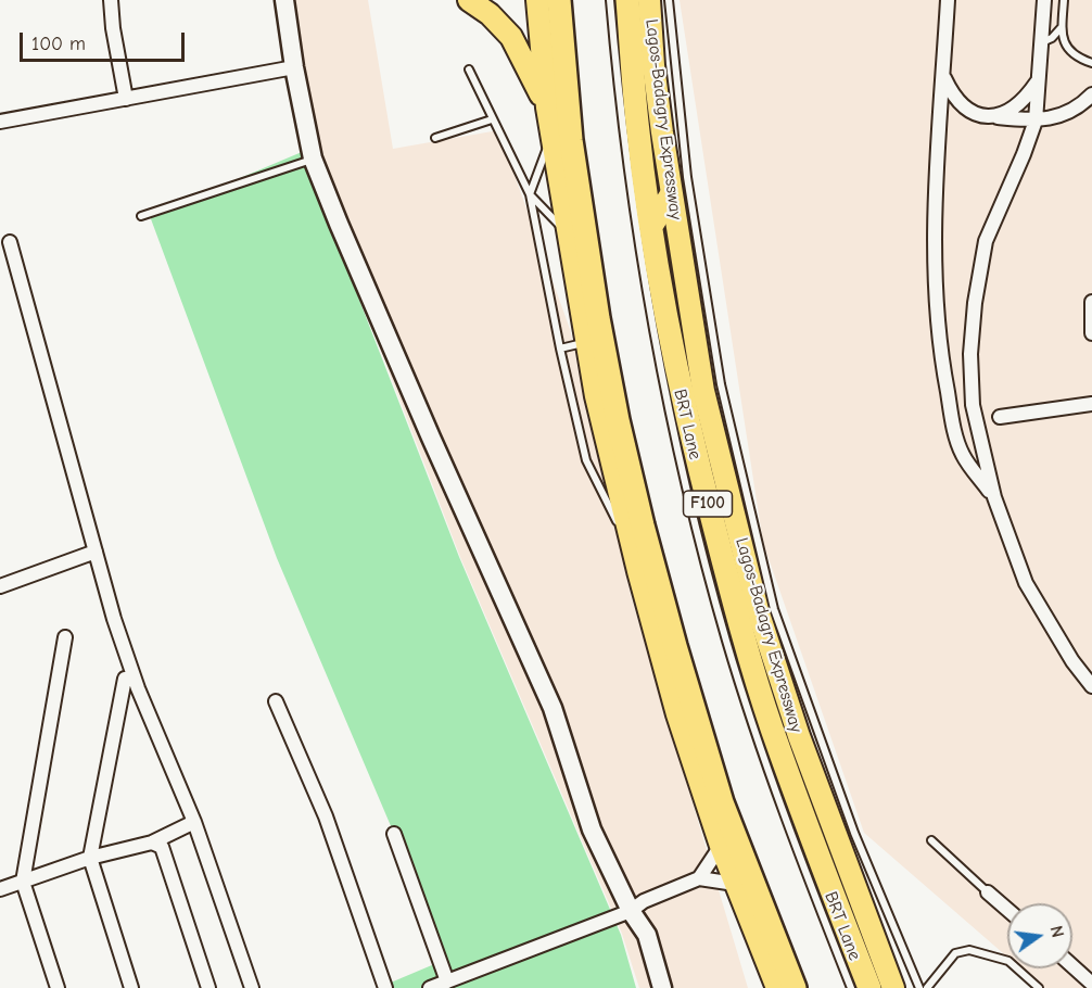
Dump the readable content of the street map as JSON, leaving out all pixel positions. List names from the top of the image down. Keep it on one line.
{"streets":{"highway":["Lagos-Badagry Expressway","F100"],"lane":["BRT Lane"]},"scale_bar":"100 m","north":"right"}
